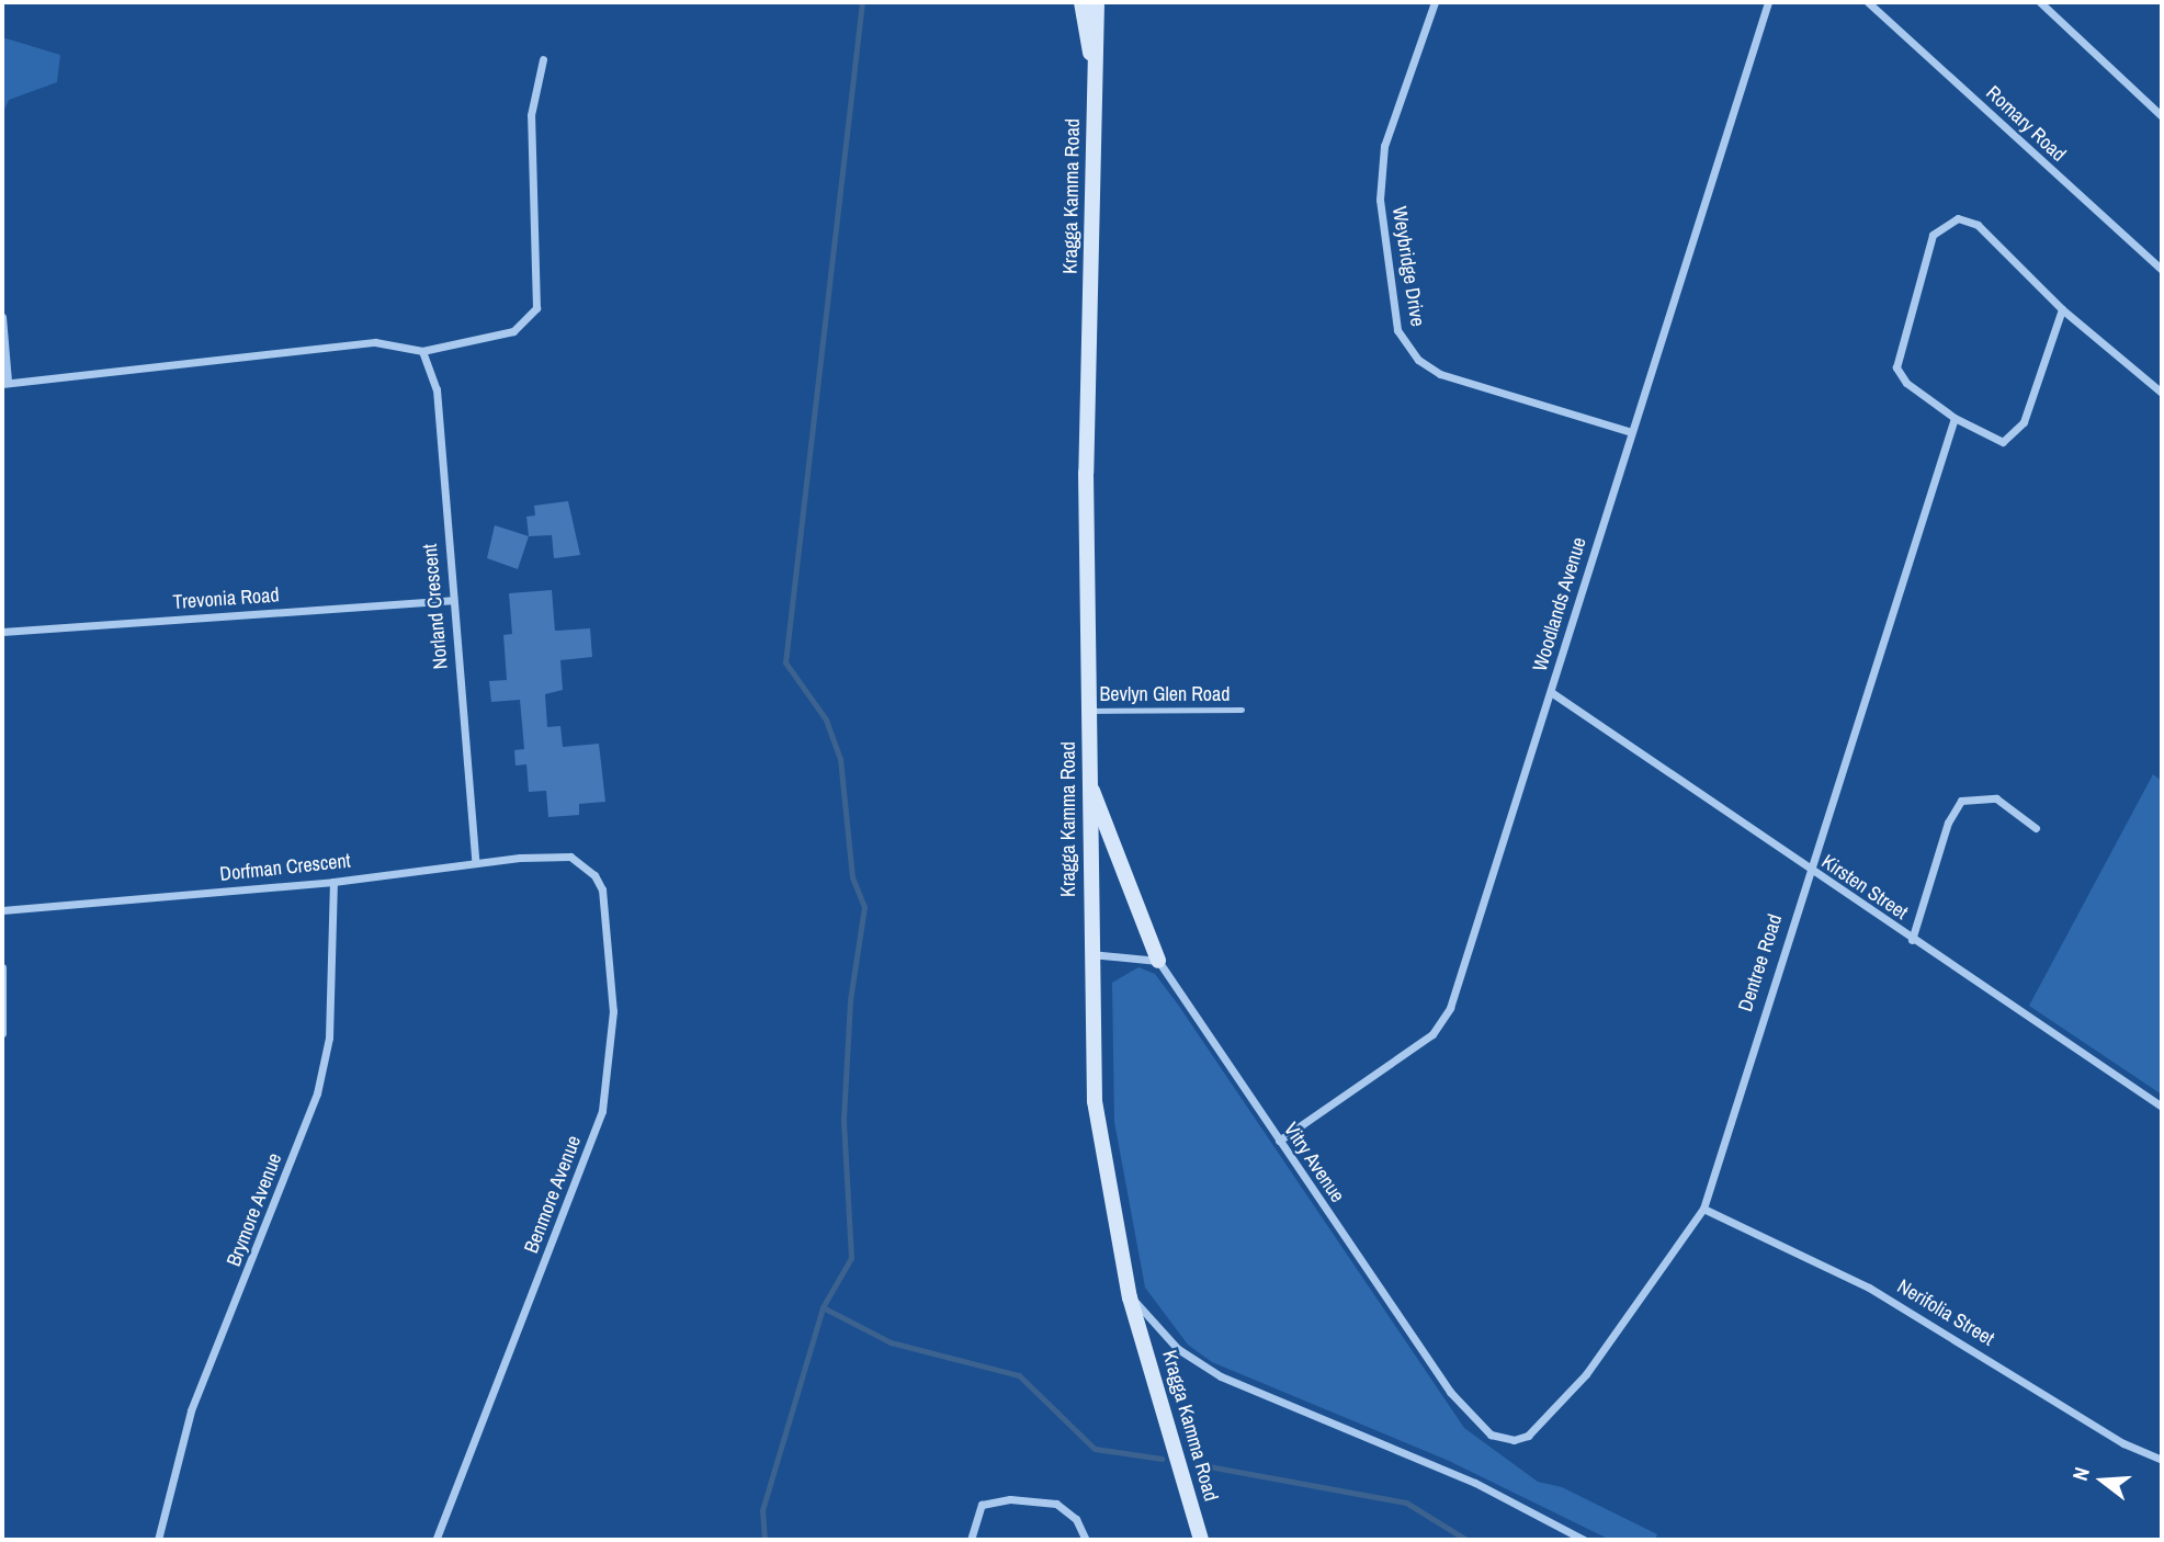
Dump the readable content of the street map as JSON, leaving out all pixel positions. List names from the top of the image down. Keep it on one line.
{"streets":{"main road":["Kragga Kamma Road"],"street":["Romary Road","Weybridge Drive","Trevonia Road","Woodlands Avenue","Norland Crescent","Dorfman Crescent","Kirsten Street","Dentree Road","Vitry Avenue","Benmore Avenue","Brymore Avenue","Nerifolia Street"],"lane":["Bevlyn Glen Road"]},"crossings":[["Kragga Kamma Road","Bevlyn Glen Road"],["Weybridge Drive","Woodlands Avenue"],["Trevonia Road","Norland Crescent"],["Woodlands Avenue","Kirsten Street"],["Woodlands Avenue","Vitry Avenue"],["Norland Crescent","Dorfman Crescent"],["Dorfman Crescent","Benmore Avenue"],["Dorfman Crescent","Brymore Avenue"],["Kirsten Street","Dentree Road"],["Dentree Road","Vitry Avenue"],["Dentree Road","Nerifolia Street"]],"north":"left"}
